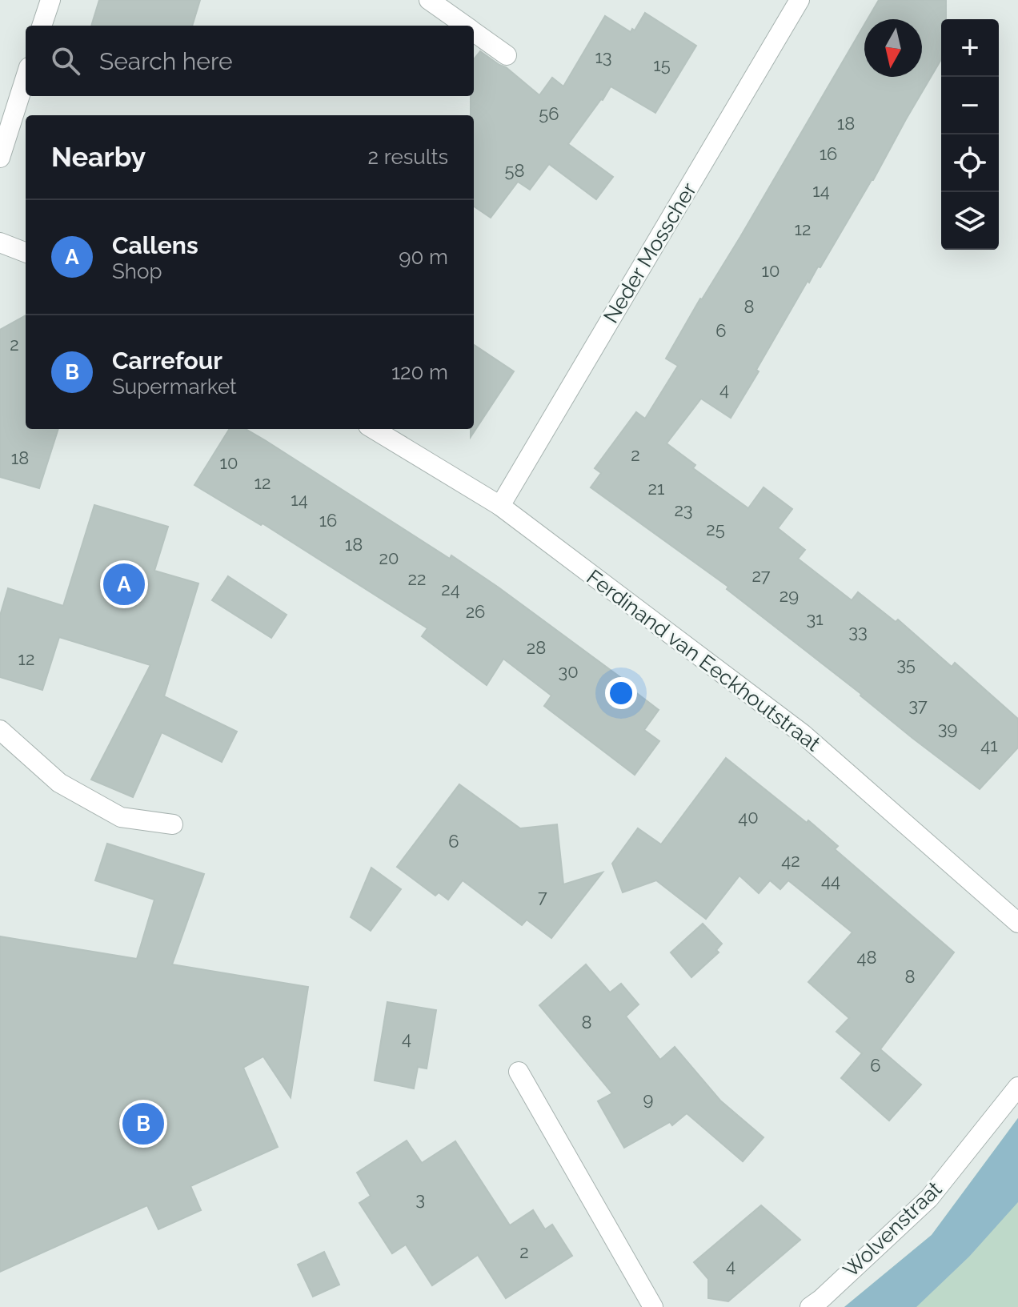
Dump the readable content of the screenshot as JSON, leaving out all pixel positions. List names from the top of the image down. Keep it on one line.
{"streets":{"street":["Neder Mosscher","Ferdinand van Eeckhoutstraat","Wolvenstraat"]},"crossings":[["Neder Mosscher","Ferdinand van Eeckhoutstraat"]],"house_numbers":["13","15","56","18","16","58","14","12","10","8","6","2","4","2","18","10","12","21","14","23","16","25","18","20","27","22","24","29","26","31","33","28","12","35","30","37","39","41","40","6","42","44","7","48","8","8","4","6","9","3","2","4"],"north":"bottom","page":{"map_buttons":["+","−"],"search":"Search here","heading":["Nearby","2 results"],"list":[{"mark":"A","name":"Callens","note":"Shop","value":"90 m"},{"mark":"B","name":"Carrefour","note":"Supermarket","value":"120 m"}],"pins":["A","B"]}}
